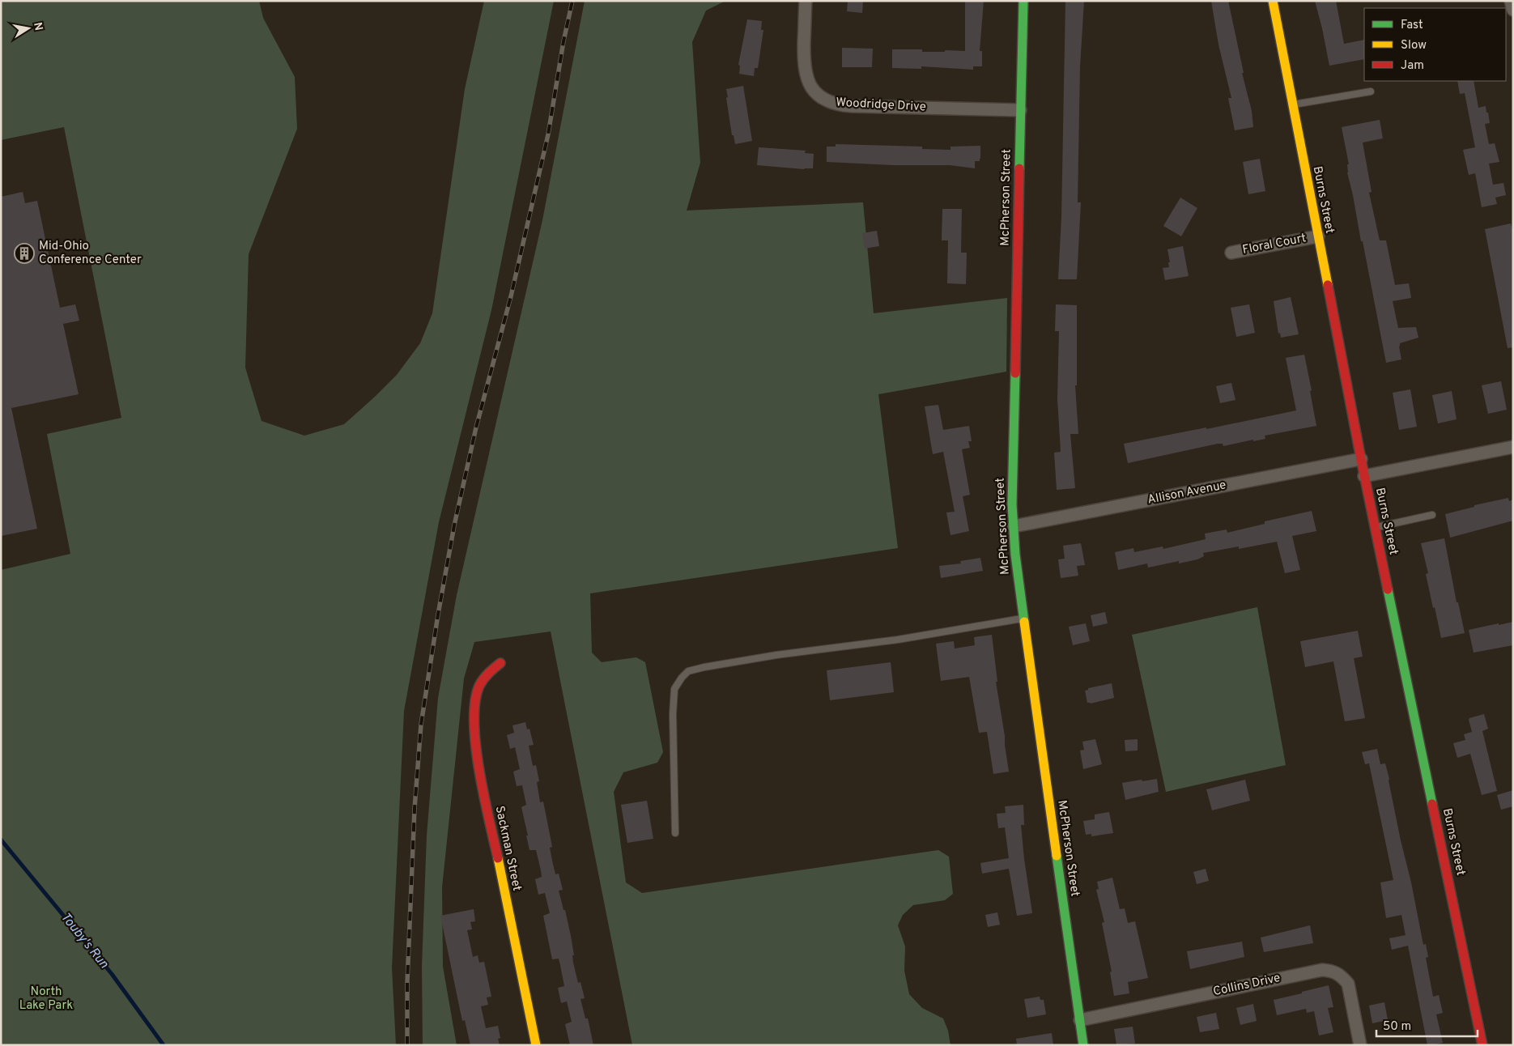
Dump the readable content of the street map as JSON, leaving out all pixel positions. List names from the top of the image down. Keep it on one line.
{"streets":{"street":["Woodridge Drive","McPherson Street","Burns Street","Floral Court","Allison Avenue","Sackman Street","Collins Drive"]},"crossings":[["Woodridge Drive","McPherson Street"],["McPherson Street","Allison Avenue"],["McPherson Street","Collins Drive"],["Burns Street","Floral Court"],["Burns Street","Allison Avenue"]],"water":["Touby's Run"],"parks":["North Lake Park"],"places":{"building":["Mid-Ohio Conference Center"]},"legend":["Fast","Slow","Jam"],"scale_bar":"50 m","north":"right"}
